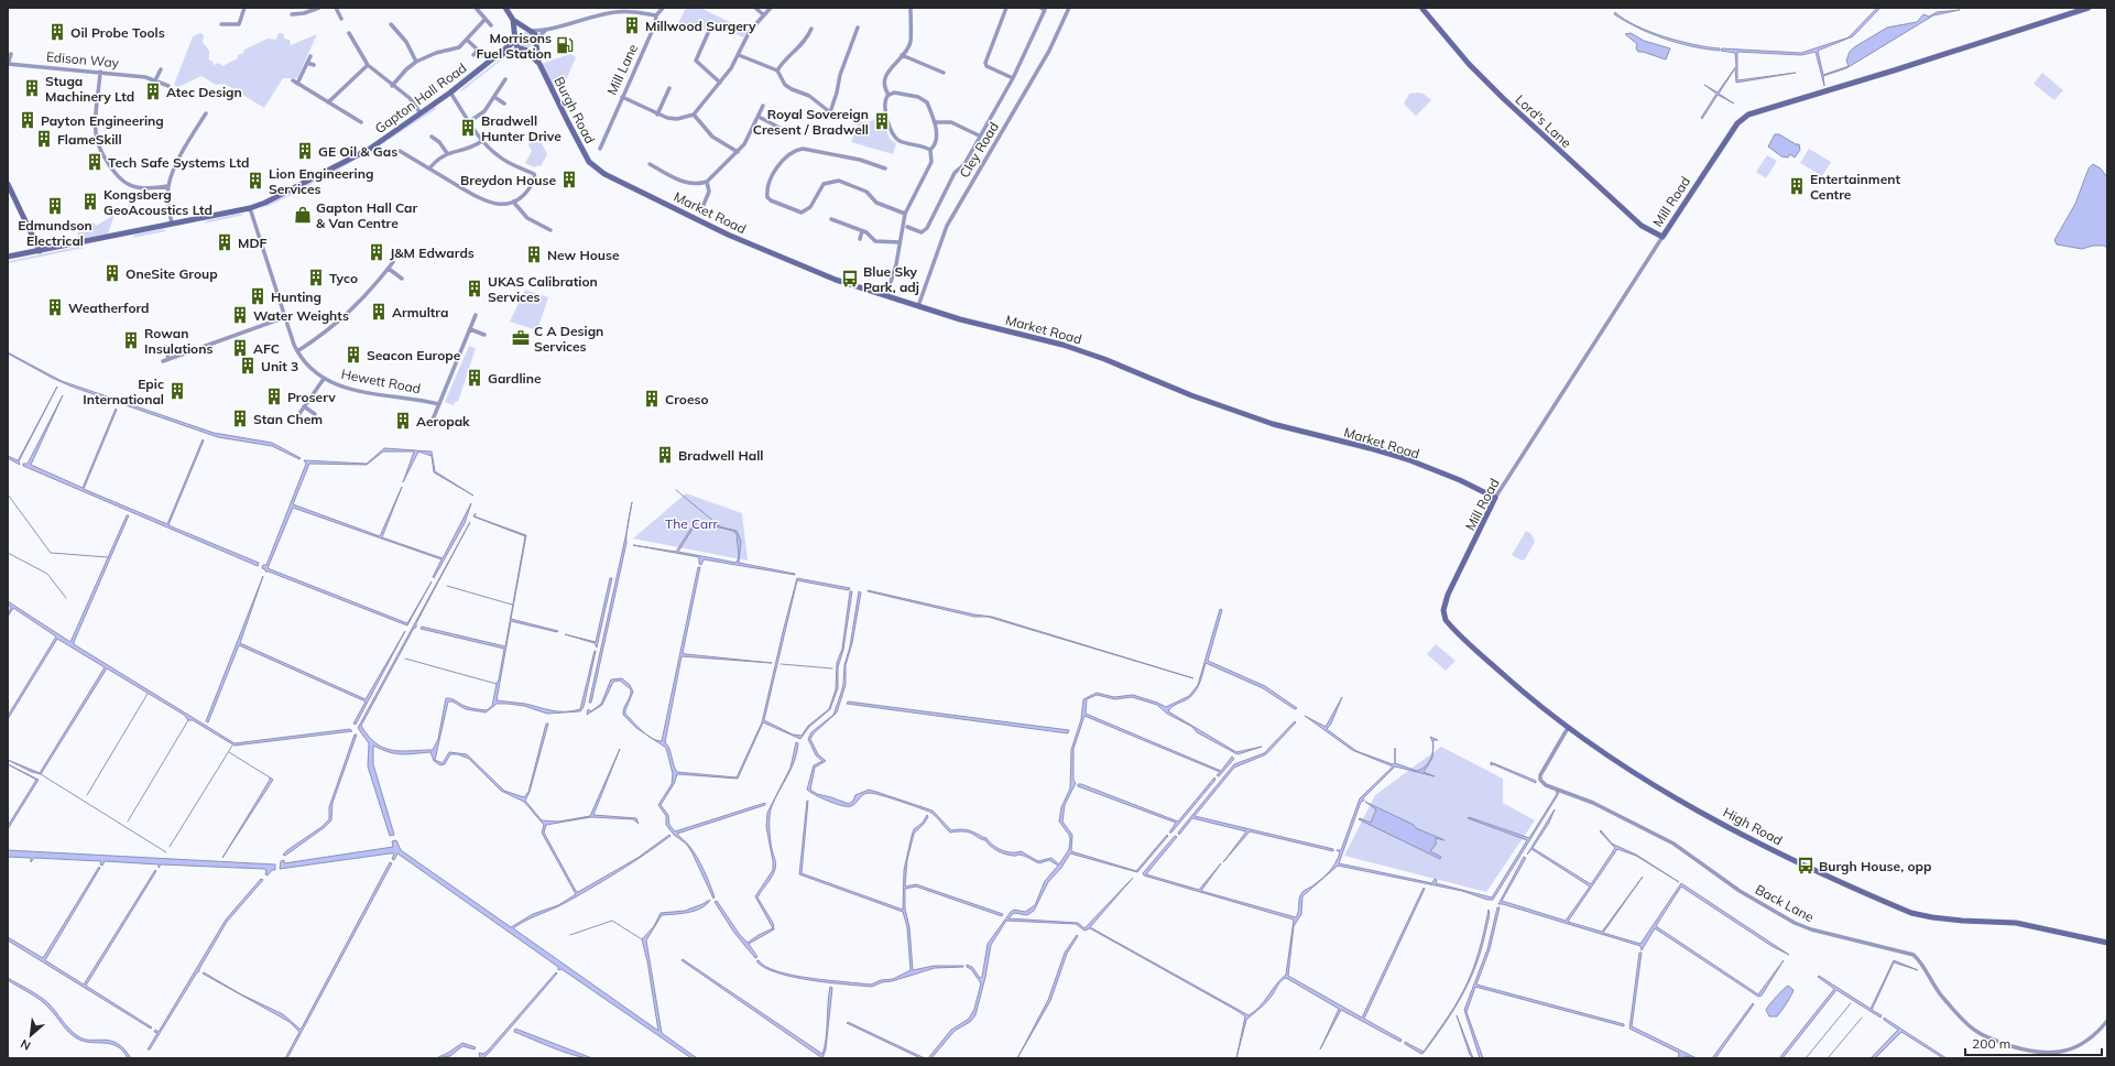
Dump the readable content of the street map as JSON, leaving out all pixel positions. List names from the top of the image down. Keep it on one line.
{"streets":{"street":["Edison Way","Mill Lane","Gapton Hall Road","Burgh Road","Lord's Lane","Cley Road","Mill Road","Market Road","Hewett Road","High Road","Back Lane"]},"crossings":[["Gapton Hall Road","Burgh Road"],["Gapton Hall Road","Hewett Road"],["Burgh Road","Market Road"],["Lord's Lane","Mill Road"],["Cley Road","Market Road"],["Mill Road","Market Road"],["Mill Road","High Road"],["High Road","Back Lane"]],"parks":["The Carr"],"places":{"building":["Millwood Surgery","Oil Probe Tools","Stuga Machinery Ltd","Atec Design","Payton Engineering","Royal Sovereign Cresent / Bradwell","Bradwell Hunter Drive","FlameSkill","GE Oil & Gas","Tech Safe Systems Ltd","Breydon House","Lion Engineering Services","Entertainment Centre","Kongsberg GeoAcoustics Ltd","Edmundson Electrical","MDF","J&M Edwards","New House","OneSite Group","Tyco","UKAS Calibration Services","Hunting","Weatherford","Armultra","Water Weights","Rowan Insulations","AFC","Seacon Europe","Unit 3","Gardline","Epic International","Proserv","Croeso","Stan Chem","Aeropak","Bradwell Hall"],"fuel station":["Morrisons Fuel Station"],"shop":["Gapton Hall Car & Van Centre"],"bus stop":["Blue Sky Park, adj","Burgh House, opp"],"office":["C A Design Services"]},"scale_bar":"200 m","north":"bottom left"}
